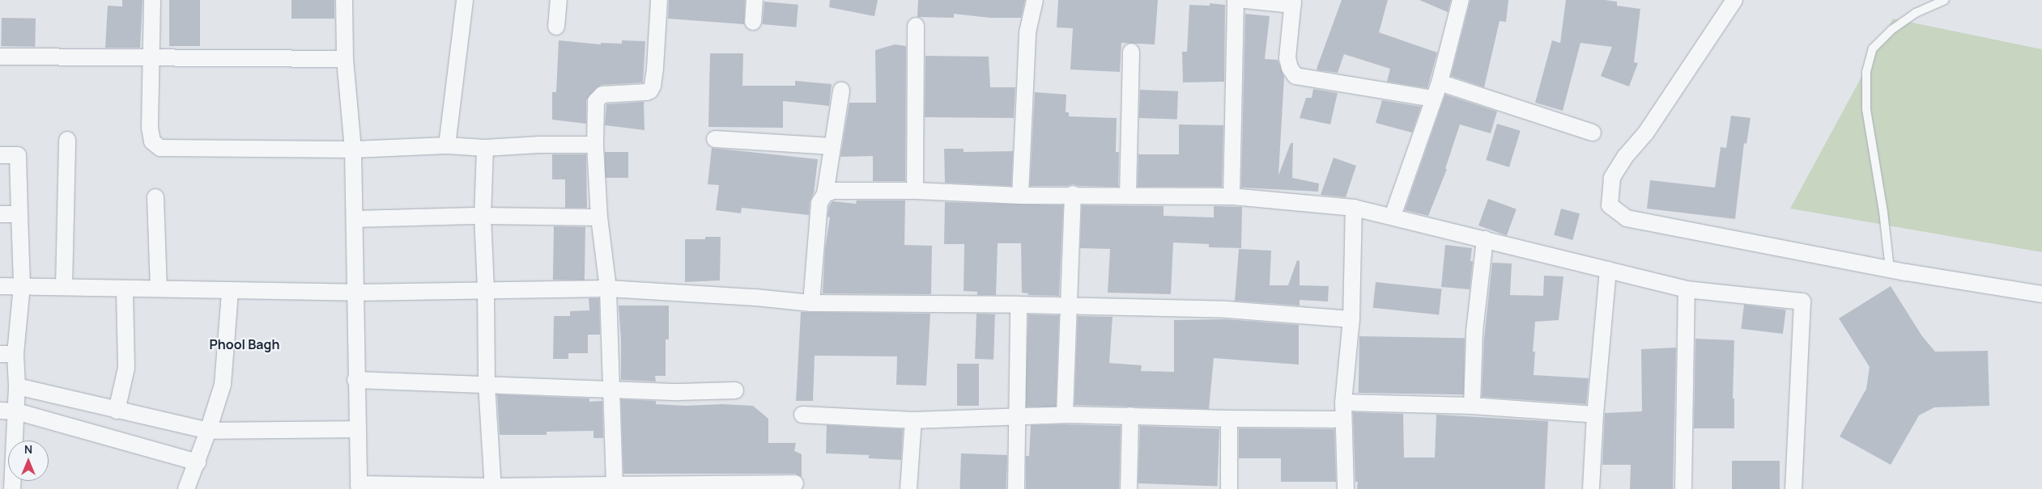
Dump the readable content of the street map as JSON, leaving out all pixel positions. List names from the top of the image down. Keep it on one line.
{"districts":["Phool Bagh"],"north":"top"}
